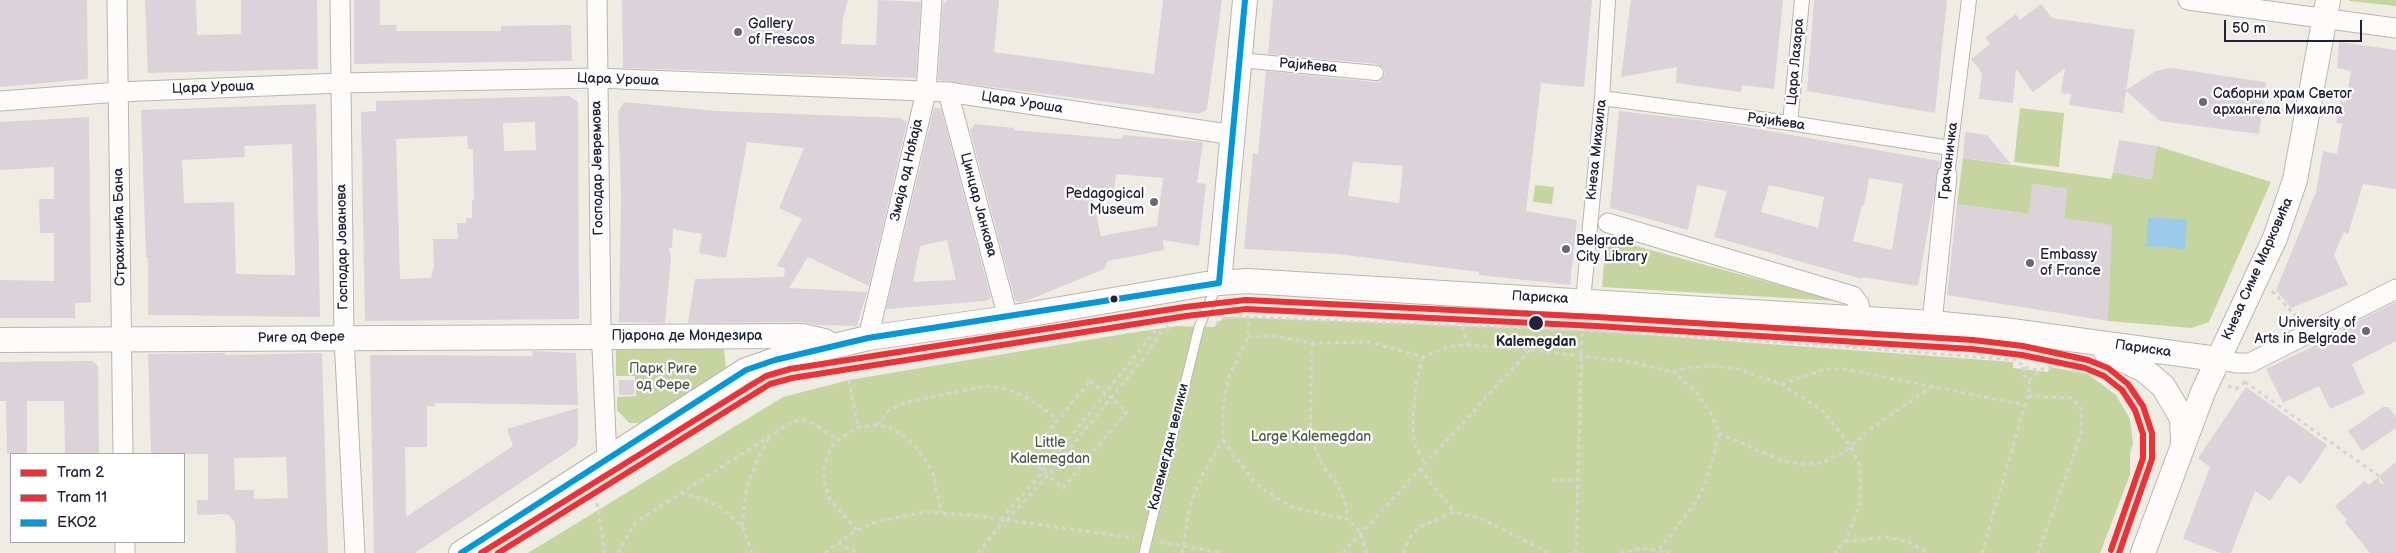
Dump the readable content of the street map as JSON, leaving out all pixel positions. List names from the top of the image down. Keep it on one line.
{"streets":{"street":["Цара Лазара","Рајићева","Цара Уроша","Кнеза Михаила","Грачаничка","Господар Јевремова","Змаја од Ноћаја","Цинцар Јанкова","Страхињића Бана","Господар Јованова","Кнеза Симе Марковића","Париска","Пјарона де Мондезира","Риге од Фере"],"lane":["Калемегдан велики"]},"crossings":[["Цара Лазара","Рајићева"],["Рајићева","Кнеза Михаила"],["Рајићева","Грачаничка"],["Цара Уроша","Господар Јевремова"],["Цара Уроша","Змаја од Ноћаја"],["Цара Уроша","Цинцар Јанкова"],["Цара Уроша","Страхињића Бана"],["Цара Уроша","Господар Јованова"],["Кнеза Михаила","Париска"],["Грачаничка","Париска"],["Господар Јевремова","Пјарона де Мондезира"],["Господар Јевремова","Риге од Фере"],["Змаја од Ноћаја","Пјарона де Мондезира"],["Цинцар Јанкова","Пјарона де Мондезира"],["Страхињића Бана","Риге од Фере"],["Господар Јованова","Риге од Фере"],["Кнеза Симе Марковића","Париска"],["Париска","Пјарона де Мондезира"],["Париска","Калемегдан велики"],["Пјарона де Мондезира","Риге од Фере"],["Пјарона де Мондезира","Калемегдан велики"]],"parks":["Парк Риге од Фере","Large Kalemegdan","Little Kalemegdan"],"places":["Gallery of Frescos","Саборни храм Светог архангела Михаила","Pedagogical Museum","Belgrade City Library","Embassy of France","Kalemegdan","University of Arts in Belgrade"],"lines":["transit line EKO2","tram line 2","tram line 11"],"legend":["Tram 2","Tram 11","EKO2"],"scale_bar":"50 m"}
